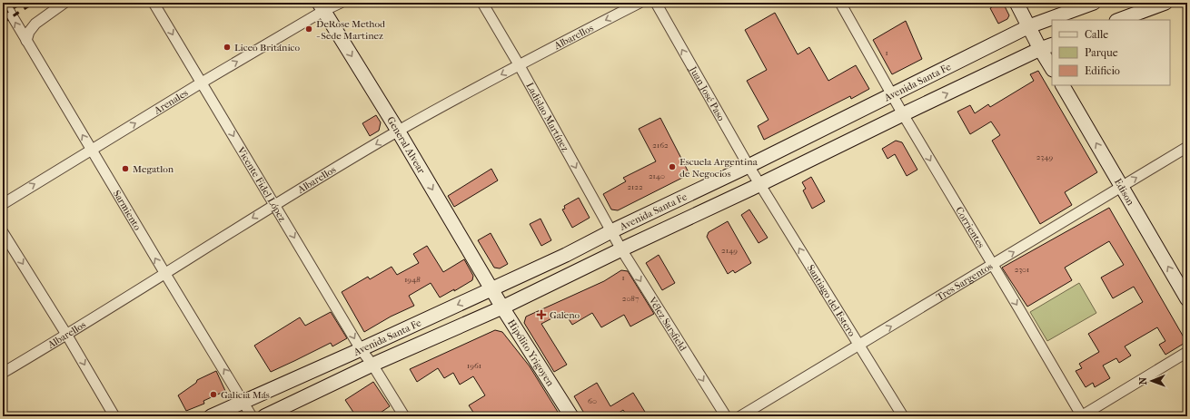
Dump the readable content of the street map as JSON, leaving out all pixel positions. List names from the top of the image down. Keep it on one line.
{"streets":{"main road":["Avenida Santa Fe","General Alvear","Edison","Hipólito Yrigoyen"],"street":["Albarellos","Juan José Paso","Arenales","Ladislao Martínez","Vicente Fidel López","Sarmiento","Corrientes","Tres Sargentos","Santiago del Estero","Vélez Sarsfield"]},"crossings":[["Albarellos","Ladislao Martínez"],["Albarellos","General Alvear"],["Albarellos","Vicente Fidel López"],["Albarellos","Sarmiento"],["Avenida Santa Fe","Juan José Paso"],["Avenida Santa Fe","Ladislao Martínez"],["Avenida Santa Fe","General Alvear"],["Avenida Santa Fe","Vicente Fidel López"],["Avenida Santa Fe","Sarmiento"],["Avenida Santa Fe","Corrientes"],["Avenida Santa Fe","Santiago del Estero"],["Avenida Santa Fe","Vélez Sarsfield"],["Avenida Santa Fe","Hipólito Yrigoyen"],["Juan José Paso","Santiago del Estero"],["Arenales","General Alvear"],["Arenales","Vicente Fidel López"],["Arenales","Sarmiento"],["Ladislao Martínez","Vélez Sarsfield"],["General Alvear","Hipólito Yrigoyen"],["Edison","Tres Sargentos"],["Corrientes","Tres Sargentos"],["Tres Sargentos","Santiago del Estero"]],"one_way":["Albarellos","Juan José Paso","Arenales","Ladislao Martínez","General Alvear","Vicente Fidel López","Edison","Sarmiento","Corrientes","Tres Sargentos","Santiago del Estero","Vélez Sarsfield"],"places":{"other":["DeRose Method - Sede Martinez","Liceo Británico","Escuela Argentina de Negocios","Megatlon","Galicia Más"],"health":["Galeno"]},"house_numbers":["1","2162","2349","2140","2122","2149","2301","1","1948","2087","1961","60"],"legend":["Calle","Parque","Edificio"],"north":"left"}
